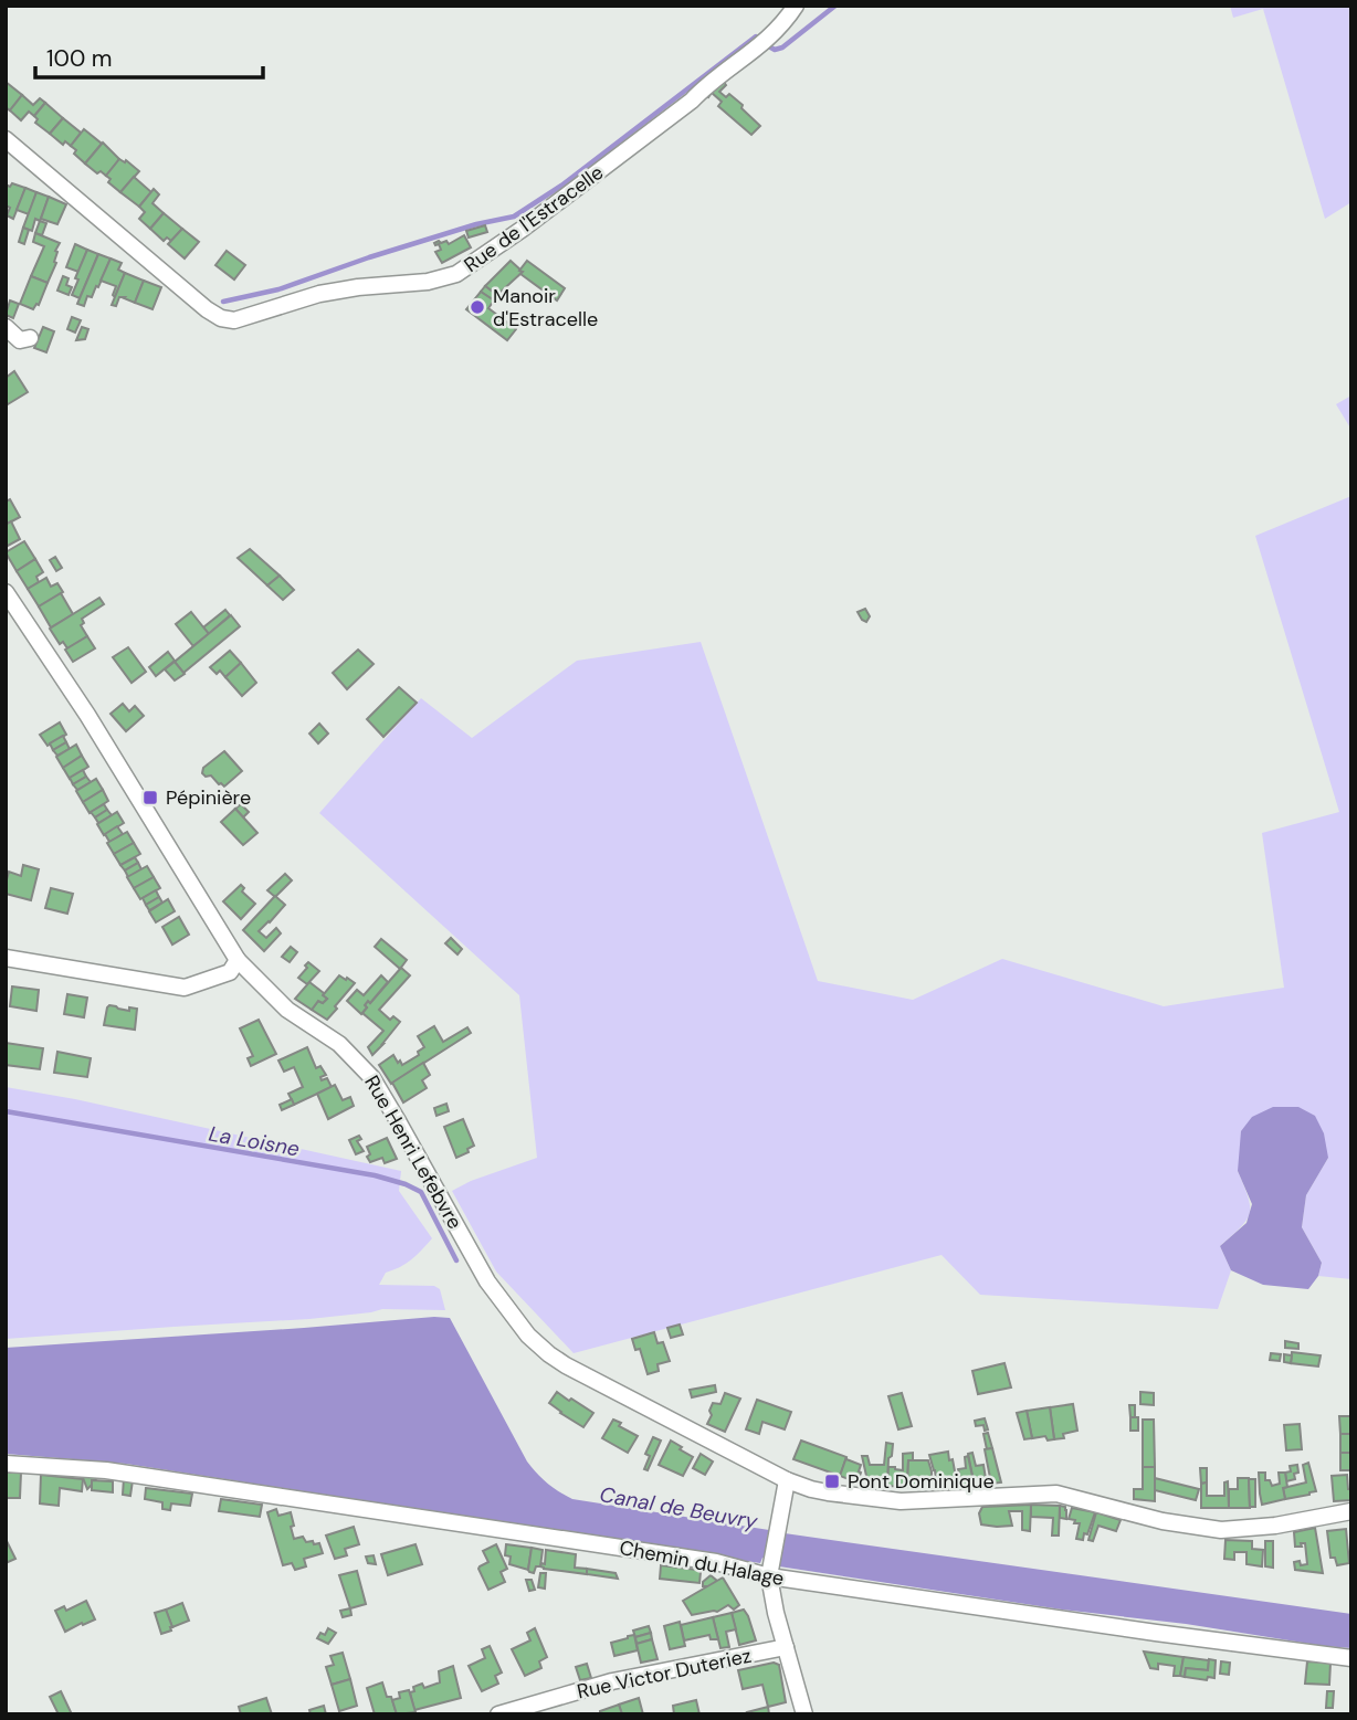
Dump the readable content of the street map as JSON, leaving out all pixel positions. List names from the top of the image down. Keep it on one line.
{"streets":{"street":["Rue de l'Estracelle","Rue Henri Lefebvre","Chemin du Halage","Rue Victor Duteriez"]},"water":["La Loisne","Canal de Beuvry"],"places":{"other":["Manoir d'Estracelle"],"transit":["Pépinière","Pont Dominique"]},"scale_bar":"100 m"}
